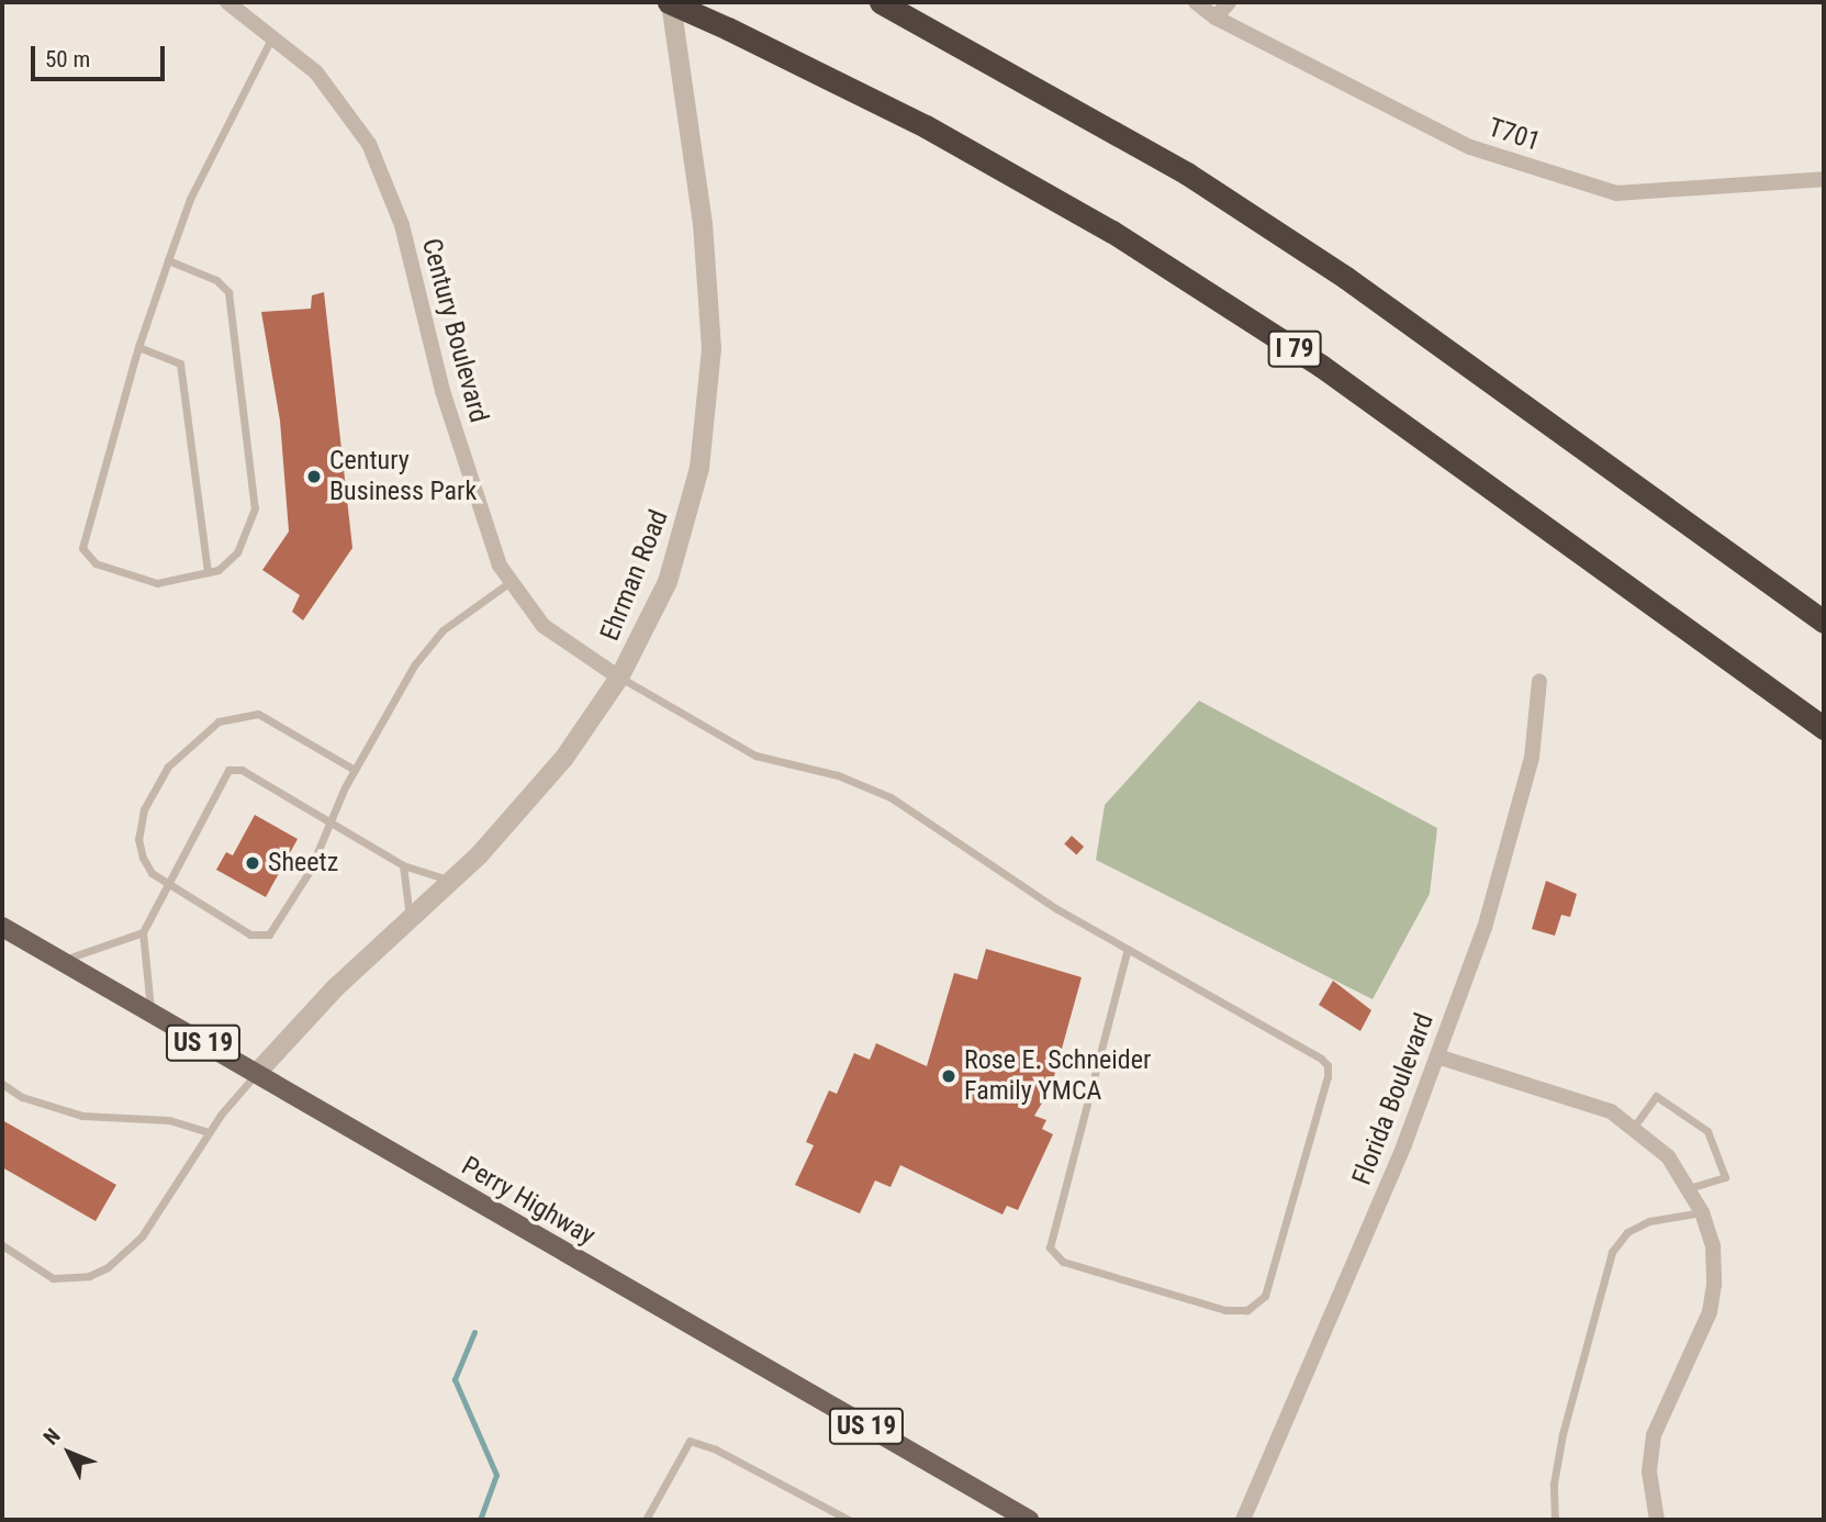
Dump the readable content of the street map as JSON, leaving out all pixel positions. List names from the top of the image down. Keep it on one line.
{"streets":{"highway":["I 79"],"main road":["US 19","Perry Highway"],"street":["T701","Century Boulevard","Ehrman Road","Florida Boulevard"]},"crossings":[["Century Boulevard","Ehrman Road"],["I 79","Ehrman Road"],["Ehrman Road","Perry Highway"]],"places":["Century Business Park","Sheetz","Rose E. Schneider Family YMCA"],"scale_bar":"50 m","north":"top left"}
